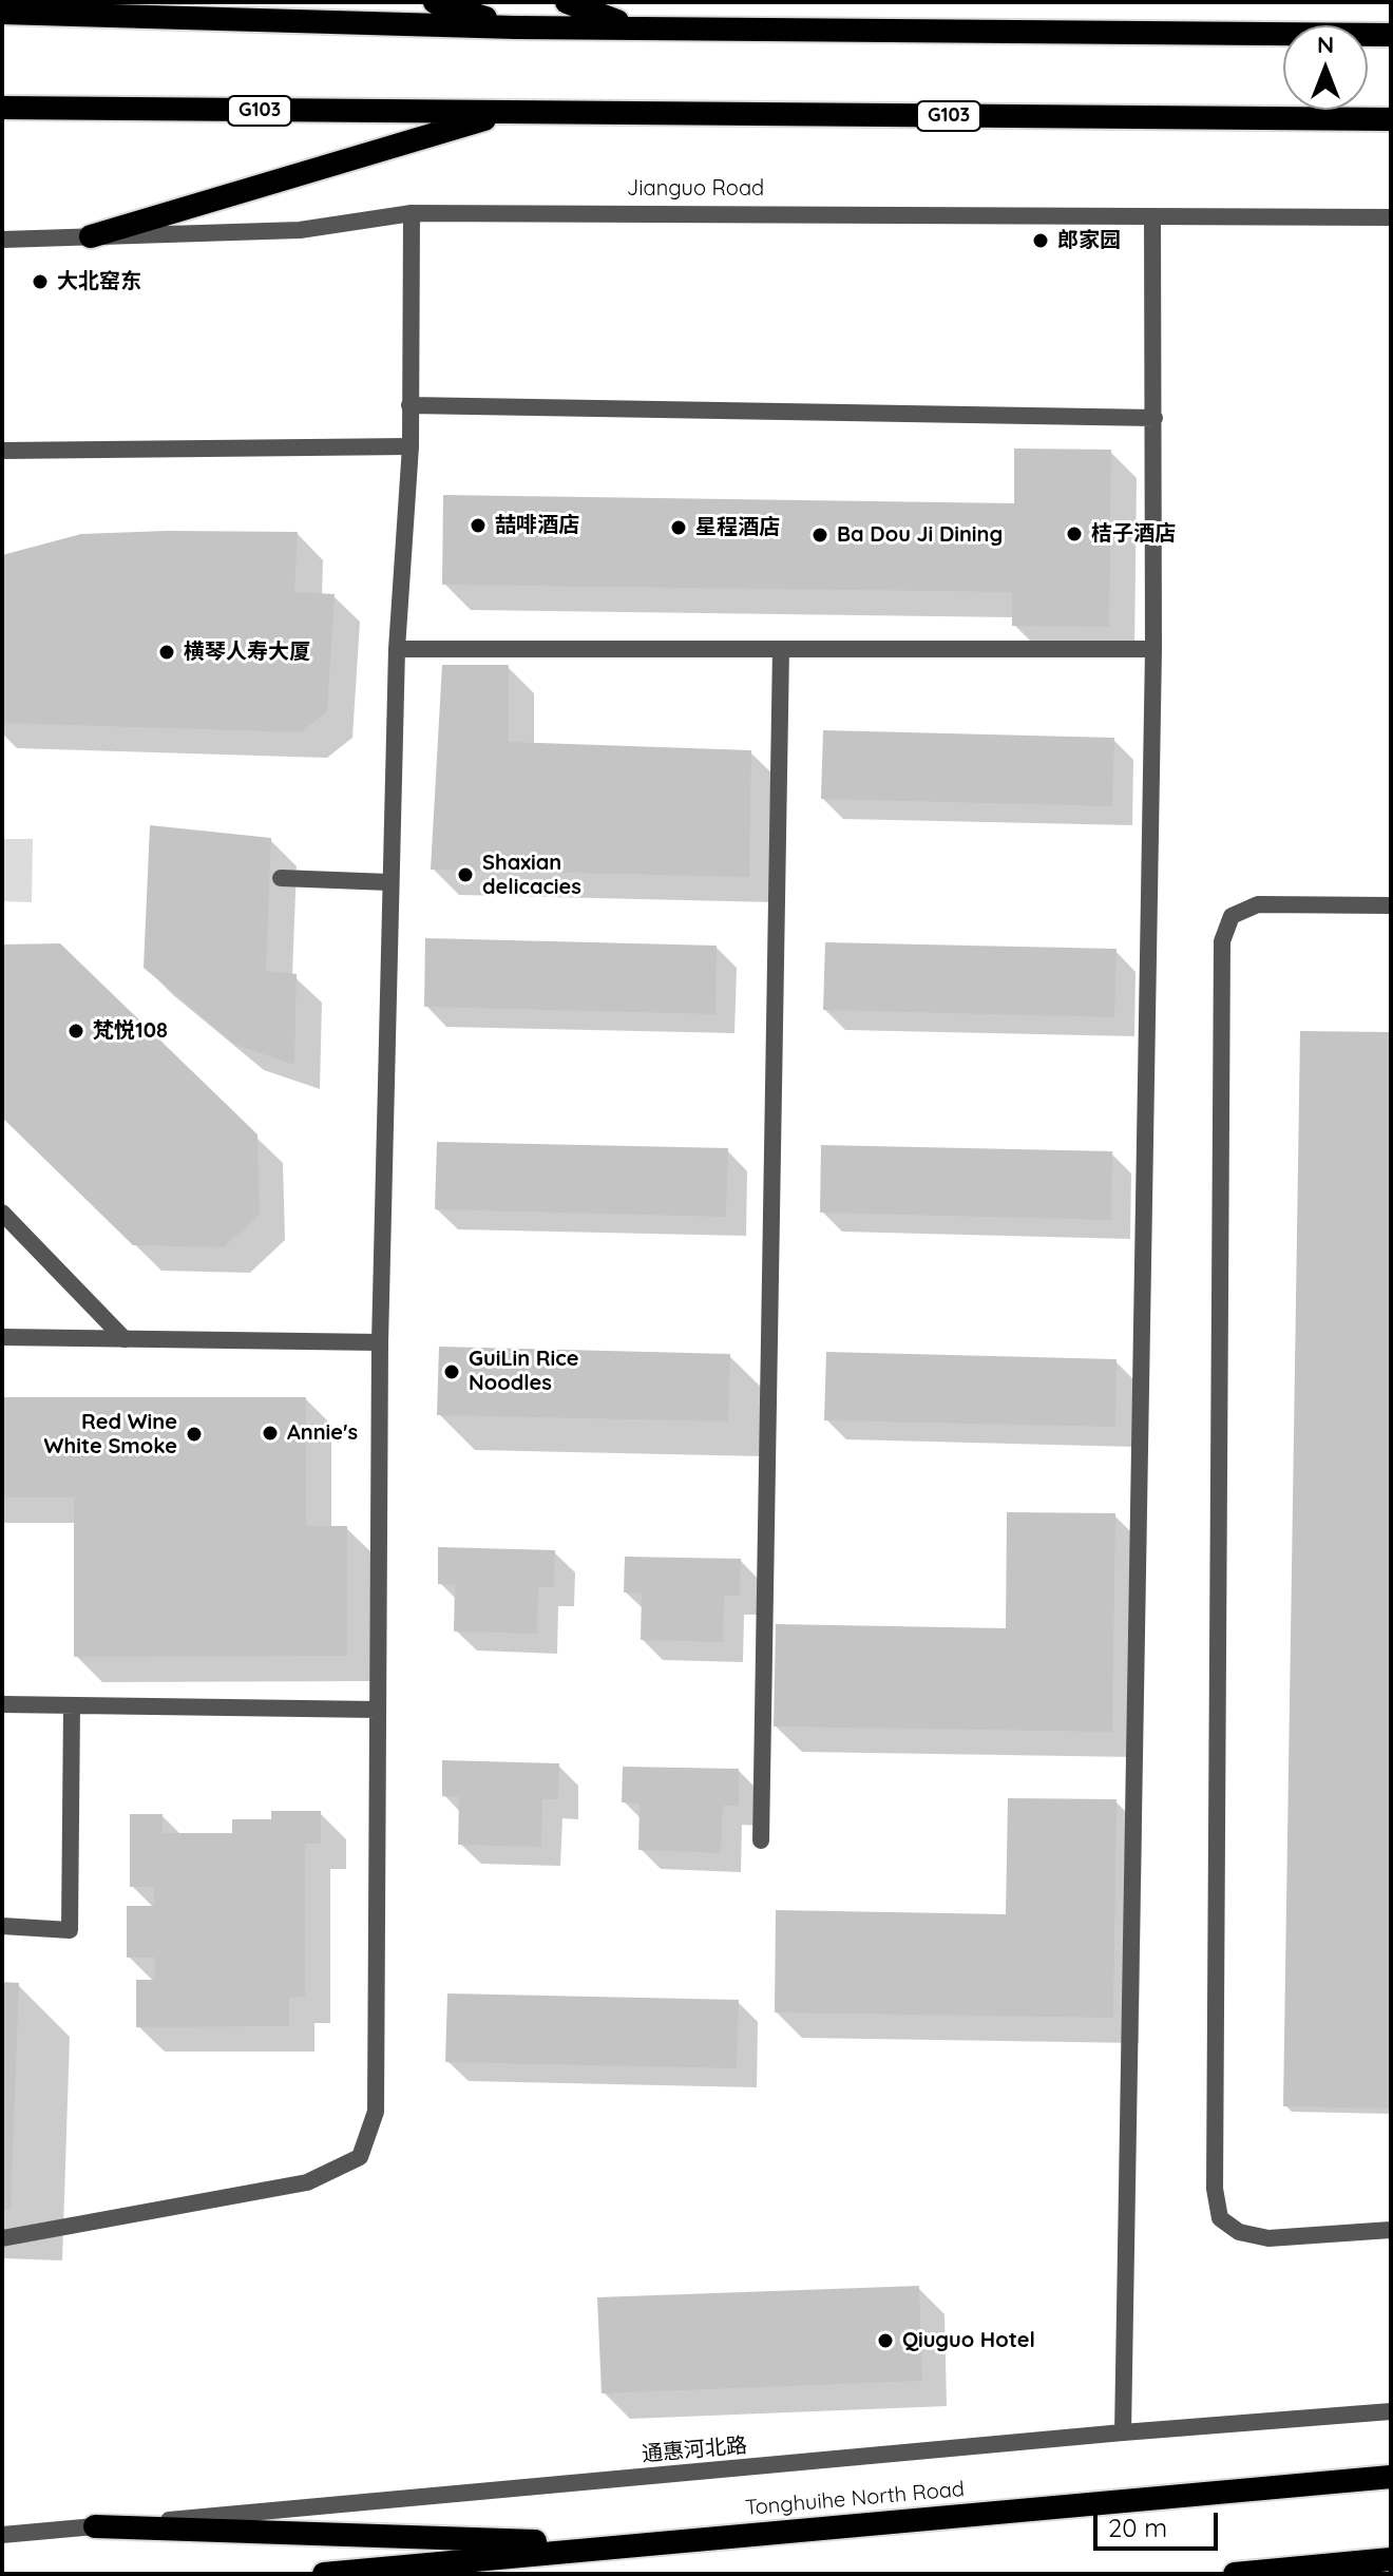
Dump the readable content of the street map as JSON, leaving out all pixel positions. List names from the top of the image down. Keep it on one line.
{"streets":{"highway":["G103","Tonghuihe North Road"],"street":["Jianguo Road","通惠河北路"]},"places":["郎家园","大北窑东","喆啡酒店","星程酒店","桔子酒店","Ba Dou Ji Dining","横琴人寿大厦","Shaxian delicacies","梵悦108","GuiLin Rice Noodles","Annie's","Red Wine White Smoke","Qiuguo Hotel"],"scale_bar":"20 m","north":"top"}
